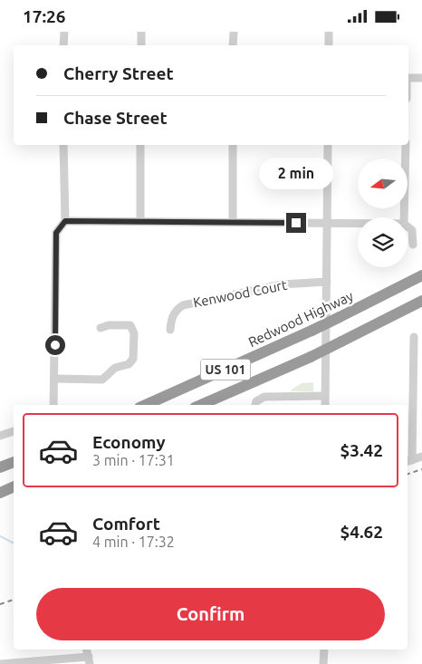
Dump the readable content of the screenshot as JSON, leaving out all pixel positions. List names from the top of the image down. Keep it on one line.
{"streets":{"highway":["Redwood Highway","US 101"],"street":["Kenwood Court"]},"north":"left","page":{"status":"17:26","banner":["Cherry Street","Chase Street"],"bubble":"2 min","list":[{"name":"Economy","note":"3 min · 17:31","value":"$3.42"},{"name":"Comfort","note":"4 min · 17:32","value":"$4.62"}],"buttons":"Confirm"}}
